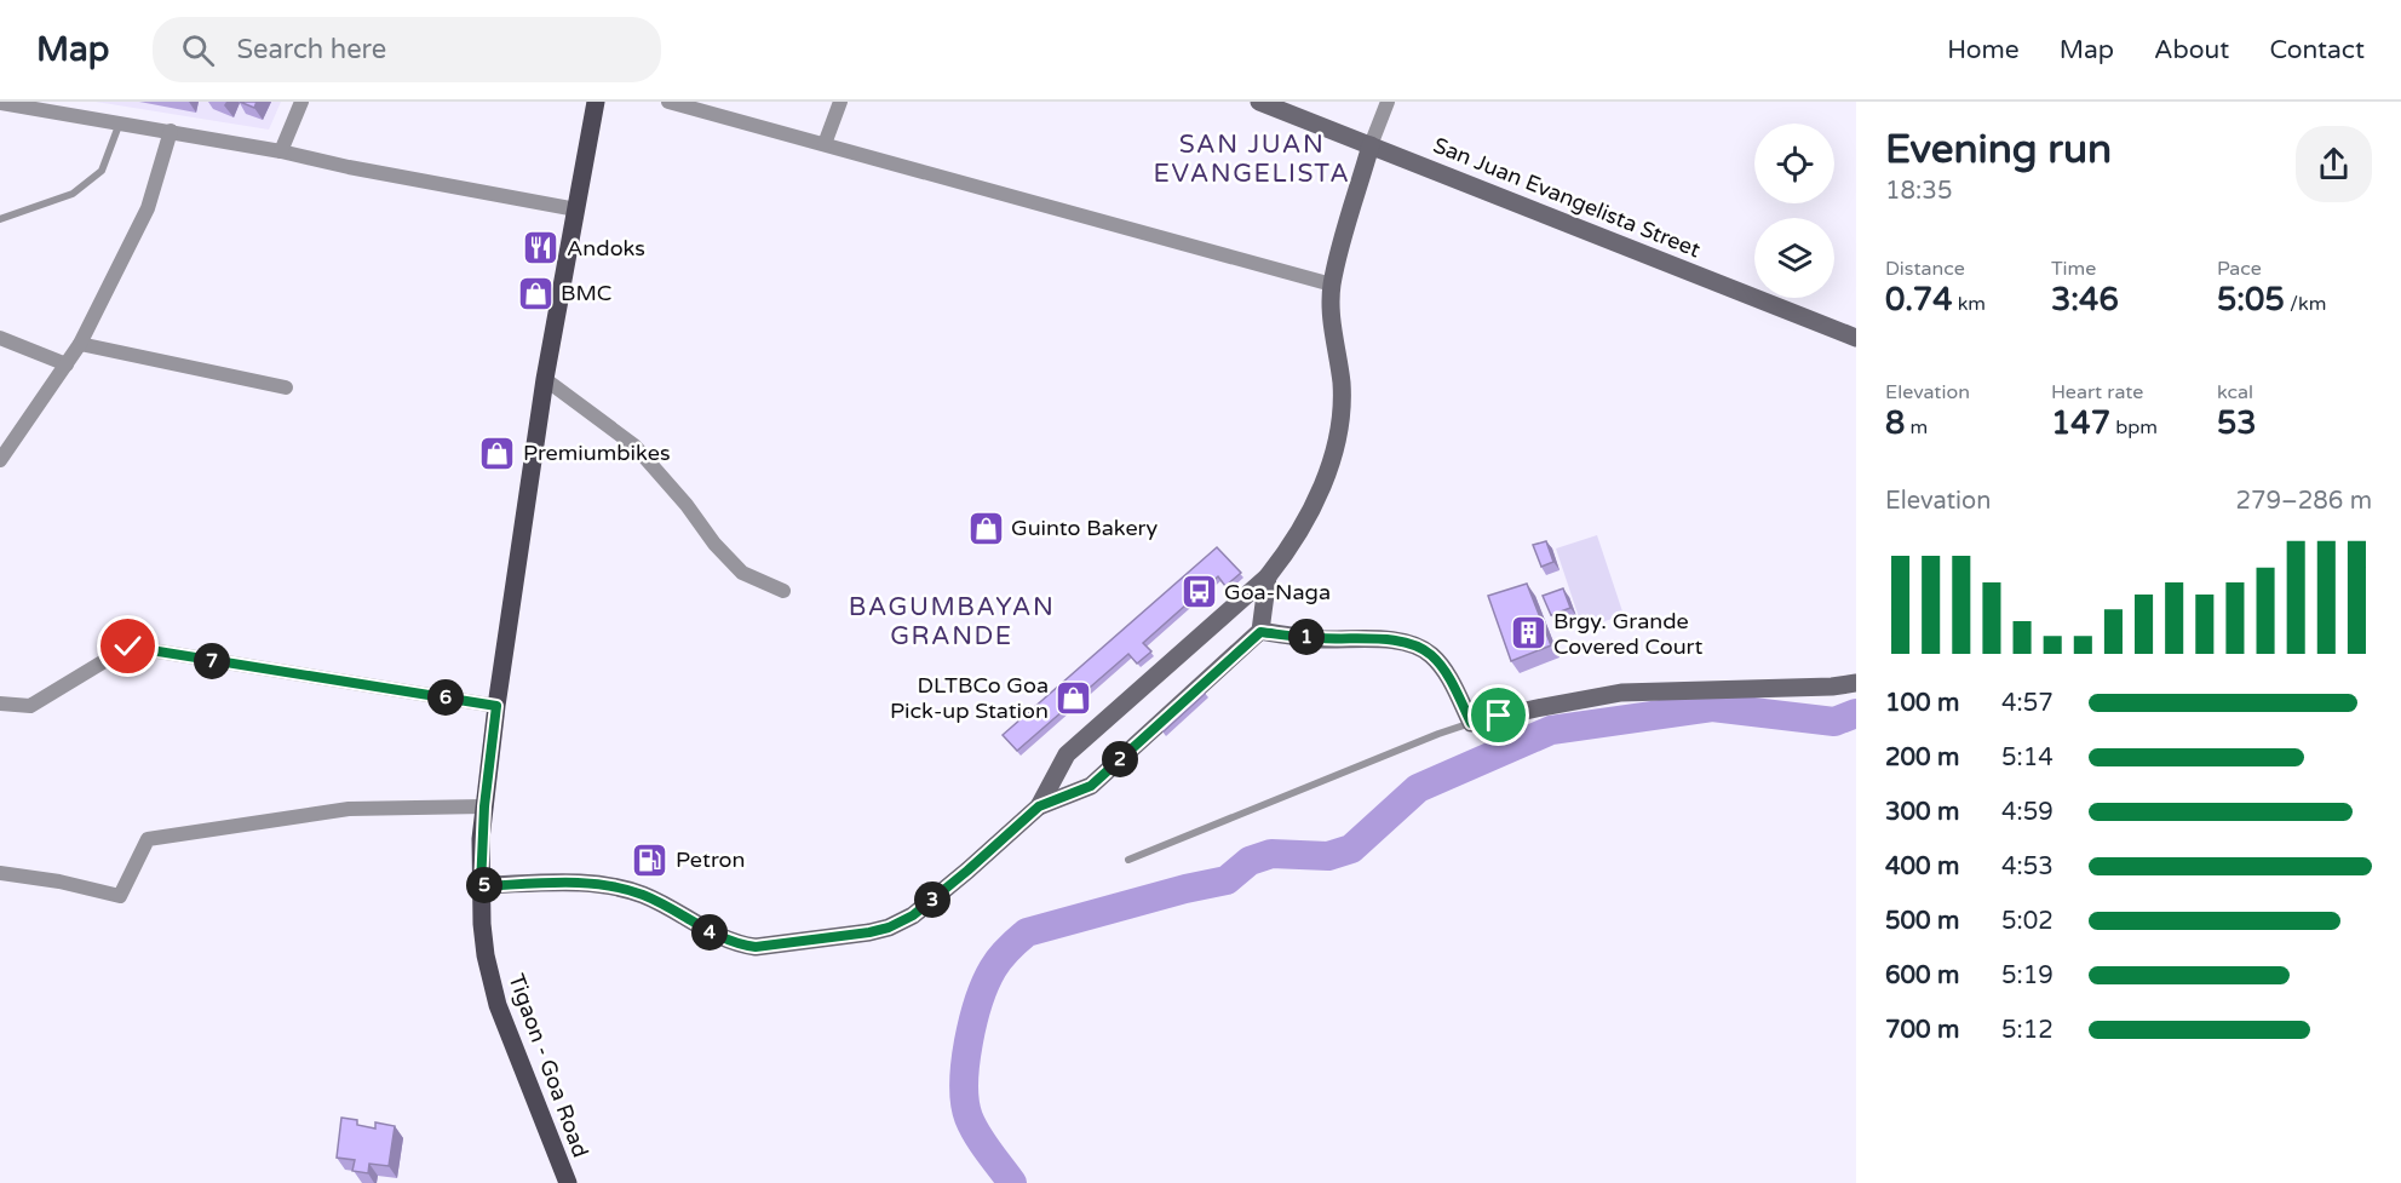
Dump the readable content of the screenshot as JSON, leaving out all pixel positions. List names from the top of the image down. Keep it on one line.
{"streets":{"main road":["Tigaon - Goa Road"],"street":["San Juan Evangelista Street"]},"districts":["SAN JUAN EVANGELISTA","BAGUMBAYAN GRANDE"],"places":{"restaurant":["Andoks"],"shop":["BMC","Premiumbikes","Guinto Bakery","DLTBCo Goa Pick-up Station"],"bus stop":["Goa-Naga"],"building":["Brgy. Grande Covered Court"],"fuel station":["Petron"]},"page":{"header":"Map","search":"Search here","nav":["Home","Map","About","Contact"],"heading":["Evening run","18:35"],"stats":[["Distance","0.74 km"],["Time","3:46"],["Pace","5:05 /km"],["Elevation","8 m"],["Heart rate","147 bpm"],["kcal","53"]],"chart":["Elevation","279–286 m"],"pins":["1","7","6","2","5","3","4"],"list":[{"name":"100 m","note":"4:57"},{"name":"200 m","note":"5:14"},{"name":"300 m","note":"4:59"},{"name":"400 m","note":"4:53"},{"name":"500 m","note":"5:02"},{"name":"600 m","note":"5:19"},{"name":"700 m","note":"5:12"}]}}
